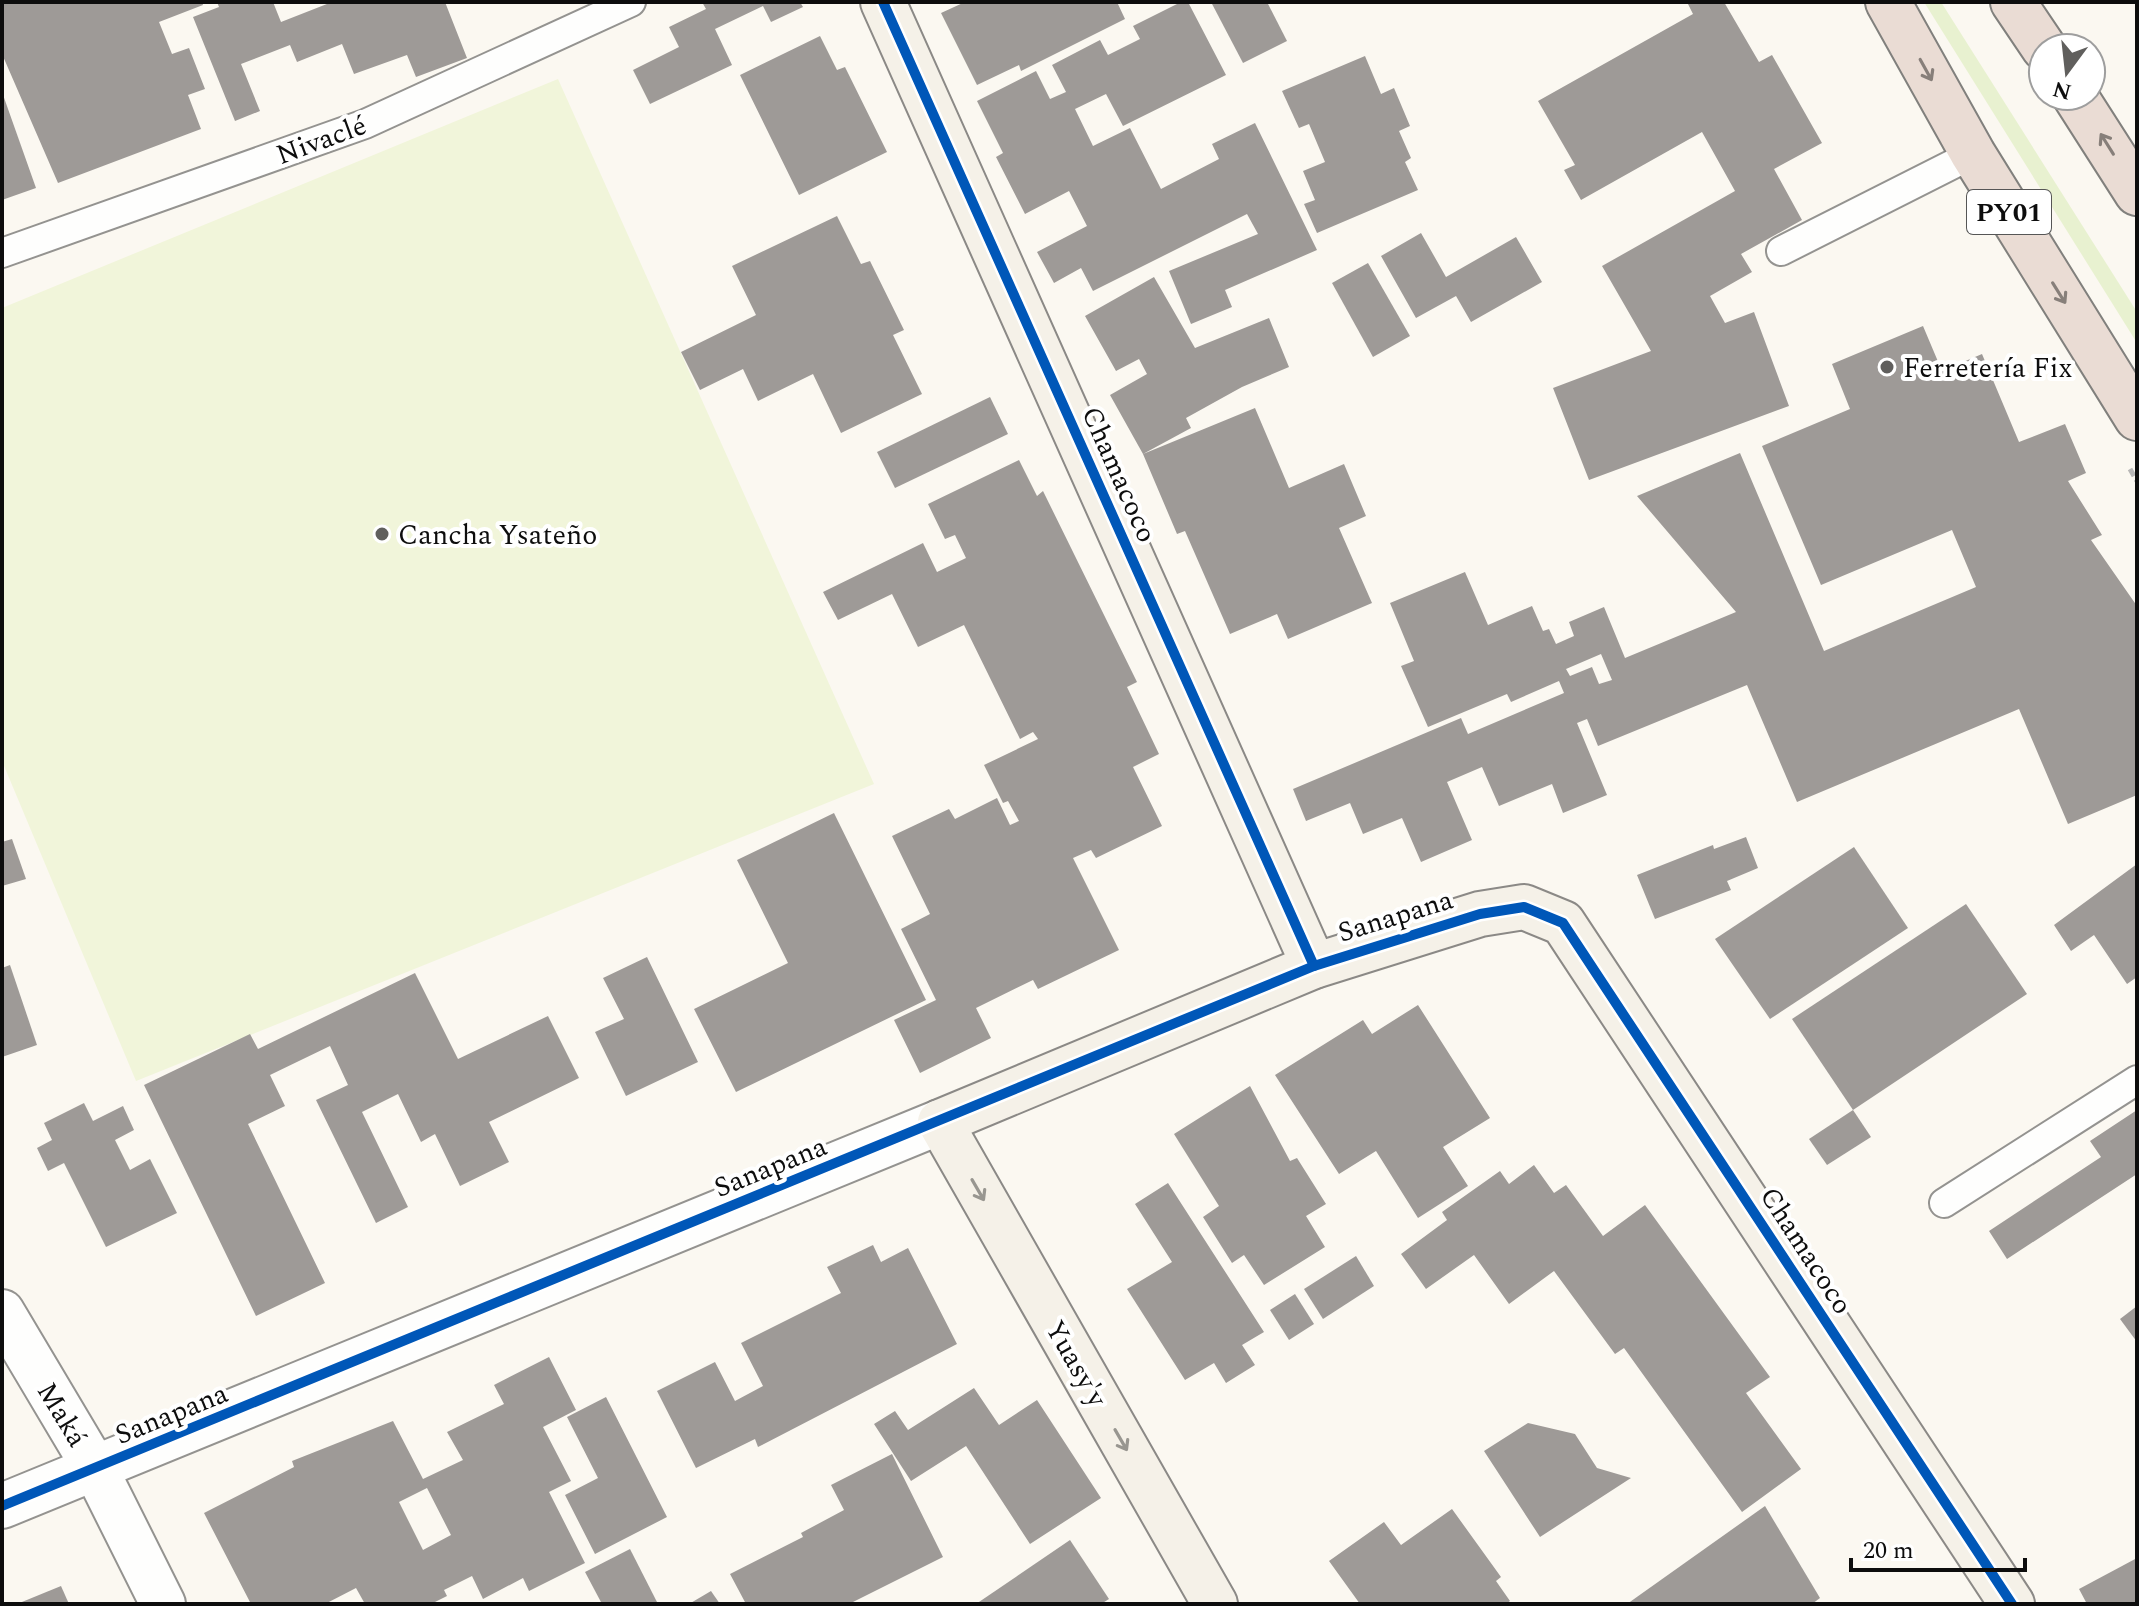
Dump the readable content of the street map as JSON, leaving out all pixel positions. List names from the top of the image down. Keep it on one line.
{"streets":{"highway":["PY01"],"street":["Chamacoco","Sanapana","Yuasy'y","Maká"],"lane":["Nivaclé"]},"crossings":[["Chamacoco","Sanapana"],["Sanapana","Yuasy'y"],["Sanapana","Maká"]],"one_way":["Yuasy'y"],"places":["Ferretería Fix","Cancha Ysateño"],"scale_bar":"20 m","north":"bottom"}
